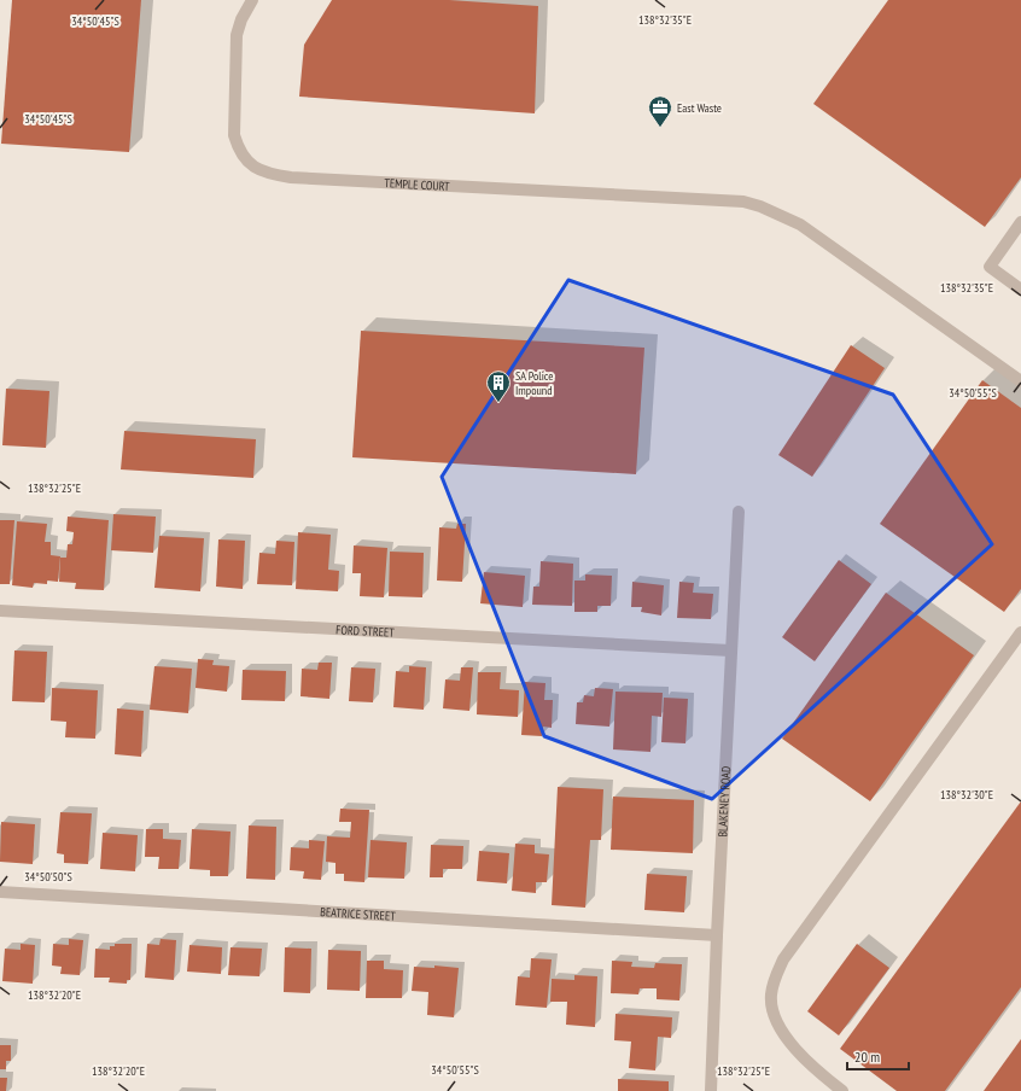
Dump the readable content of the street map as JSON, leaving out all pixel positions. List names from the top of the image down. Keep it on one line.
{"streets":{"street":["TEMPLE COURT","FORD STREET","BLAKENEY ROAD","BEATRICE STREET"]},"crossings":[["FORD STREET","BLAKENEY ROAD"],["BLAKENEY ROAD","BEATRICE STREET"]],"places":{"office":["East Waste"],"building":["SA Police Impound"]},"scale_bar":"20 m","coordinates":["138°32'35\"E","34°50'45\"S","34°50'55\"S","138°32'25\"E","138°32'30\"E","34°50'50\"S","138°32'20\"E"]}
